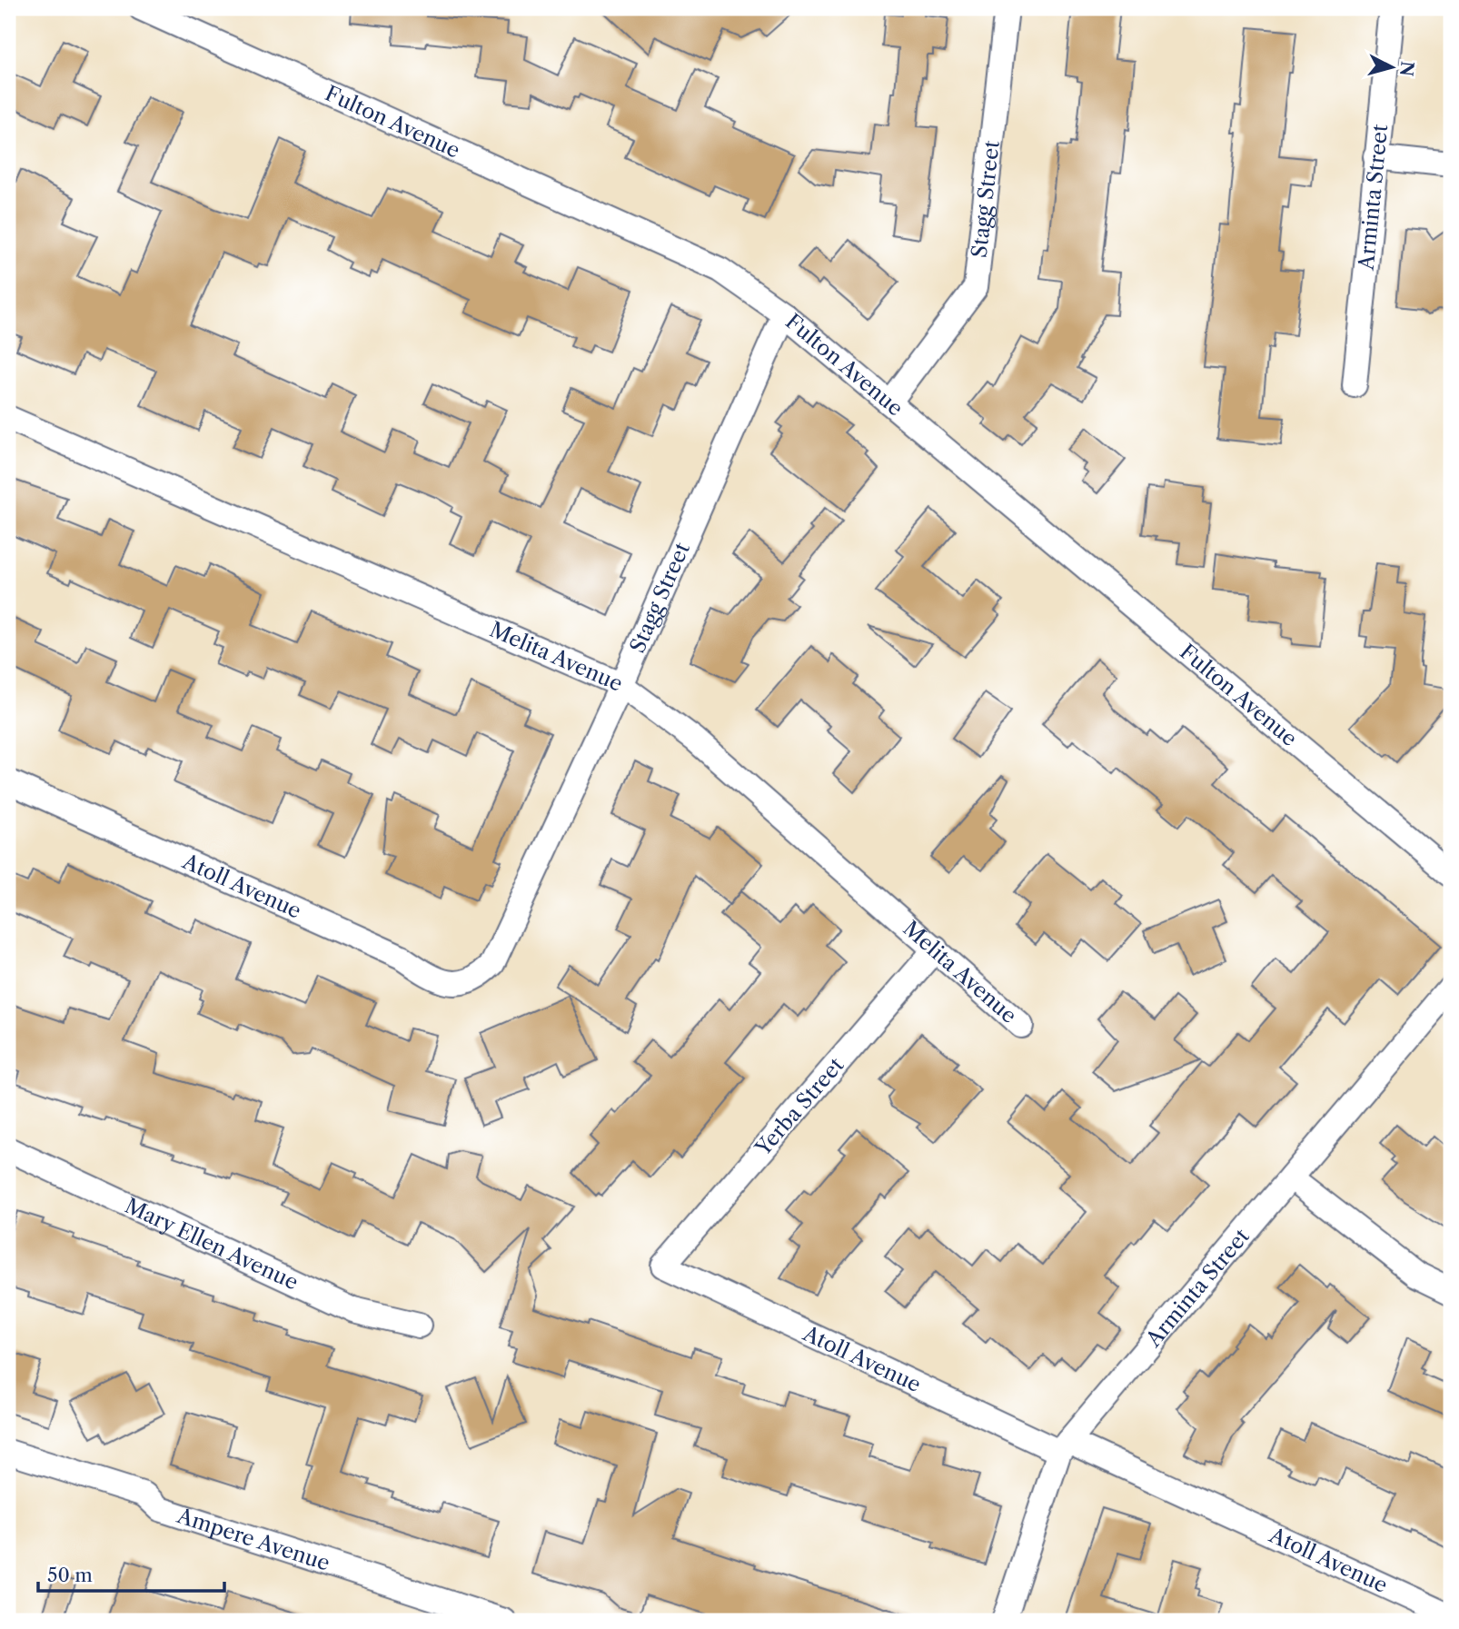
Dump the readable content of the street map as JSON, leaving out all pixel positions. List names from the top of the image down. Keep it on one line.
{"streets":{"street":["Fulton Avenue","Arminta Street","Stagg Street","Melita Avenue","Atoll Avenue","Yerba Street","Mary Ellen Avenue","Ampere Avenue"]},"crossings":[["Fulton Avenue","Stagg Street"],["Arminta Street","Atoll Avenue"],["Stagg Street","Melita Avenue"],["Stagg Street","Atoll Avenue"],["Melita Avenue","Yerba Street"],["Atoll Avenue","Yerba Street"]],"scale_bar":"50 m","north":"right"}
